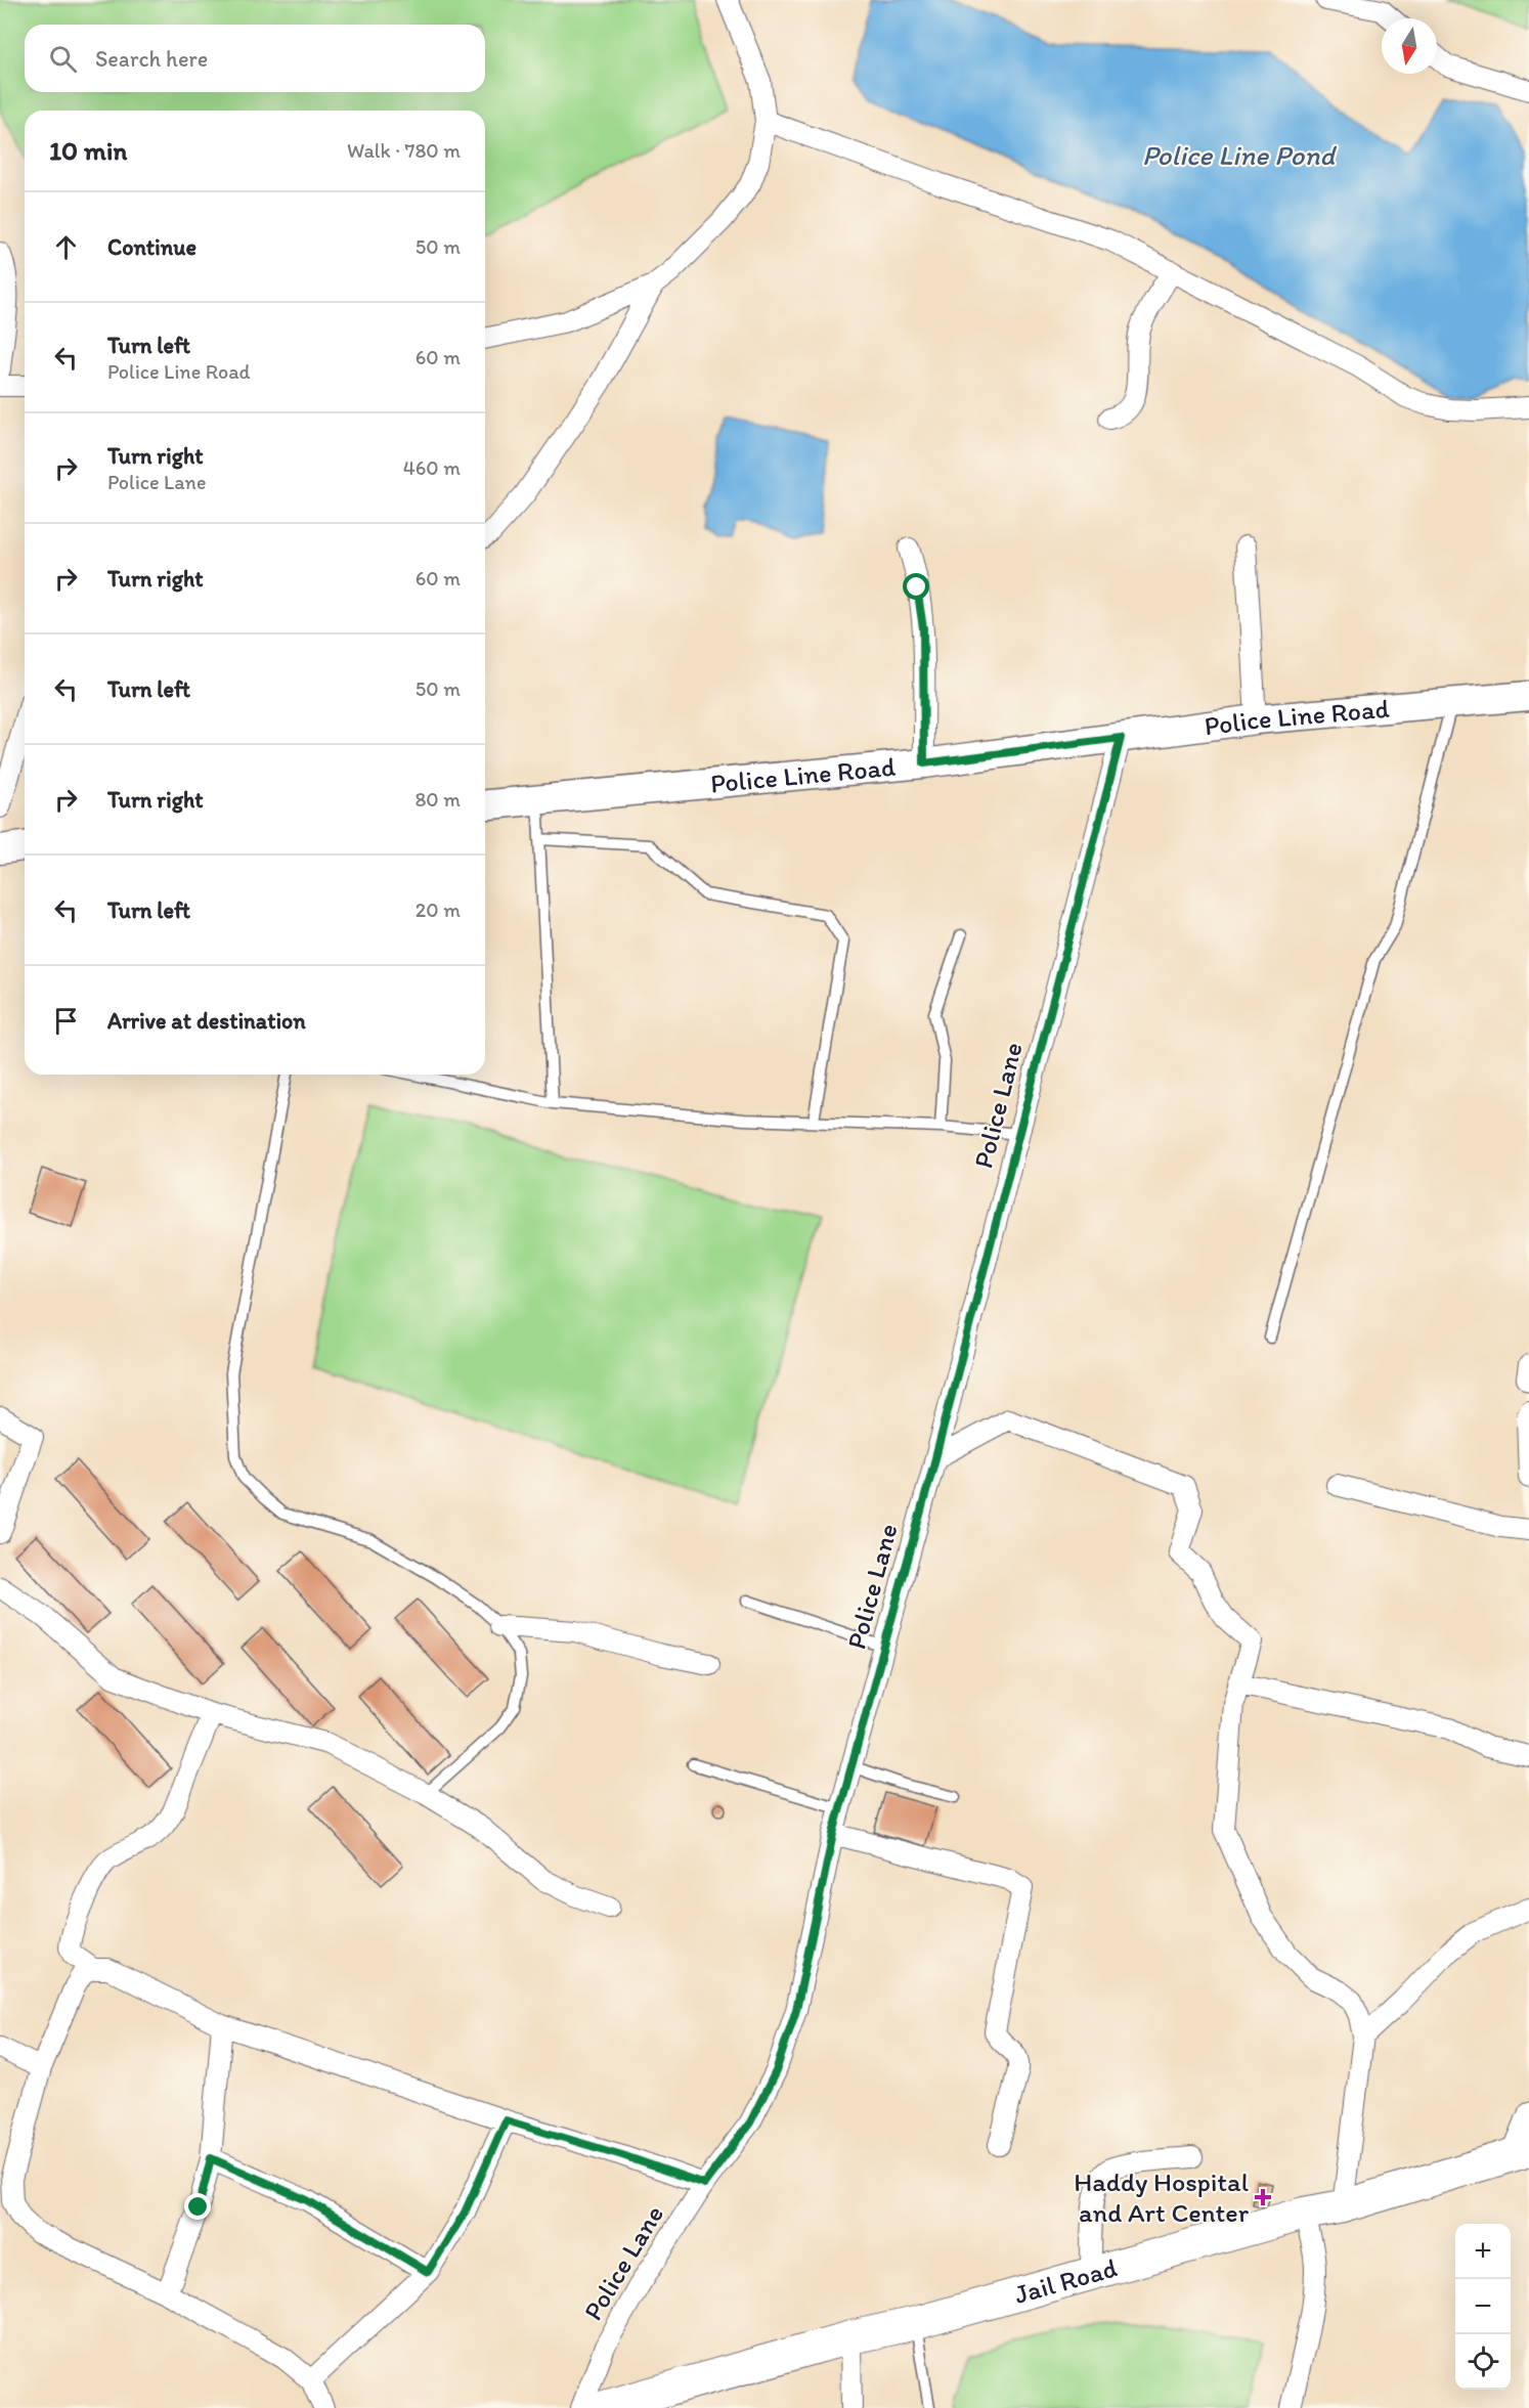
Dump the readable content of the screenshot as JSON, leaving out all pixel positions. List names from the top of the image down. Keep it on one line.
{"streets":{"main road":["Jail Road"],"street":["Police Line Road","Police Lane"]},"crossings":[["Police Line Road","Police Lane"]],"water":["Police Line Pond"],"places":{"health":["Haddy Hospital and Art Center"]},"north":"bottom","page":{"search":"Search here","heading":["10 min","Walk · 780 m"],"list":[["Continue","50 m"],["Turn left","Police Line Road","60 m"],["Turn right","Police Lane","460 m"],["Turn right","60 m"],["Turn left","50 m"],["Turn right","80 m"],["Turn left","20 m"],"Arrive at destination"],"map_buttons":["+","−"]}}
